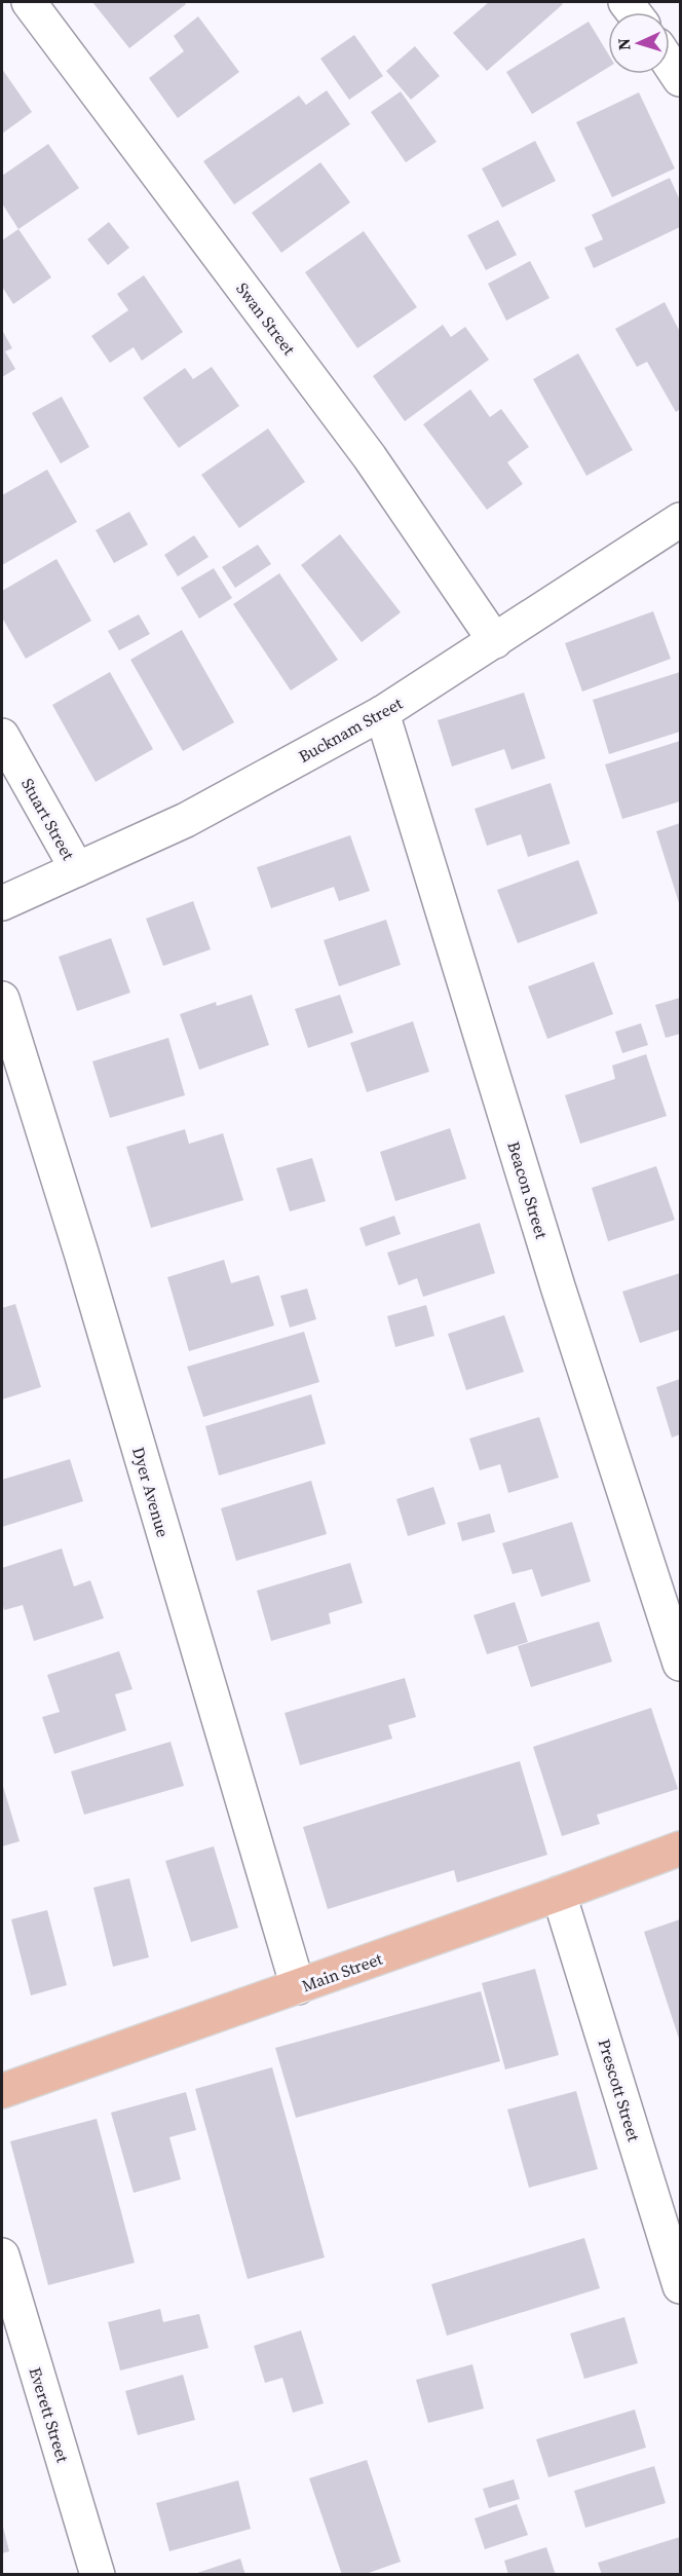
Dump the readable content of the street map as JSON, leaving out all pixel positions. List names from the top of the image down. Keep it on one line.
{"streets":{"main road":["Main Street"],"street":["Swan Street","Bucknam Street","Stuart Street","Beacon Street","Dyer Avenue","Prescott Street","Everett Street"]},"crossings":[["Swan Street","Bucknam Street"],["Bucknam Street","Stuart Street"],["Bucknam Street","Beacon Street"],["Dyer Avenue","Main Street"],["Main Street","Prescott Street"]],"north":"left"}
